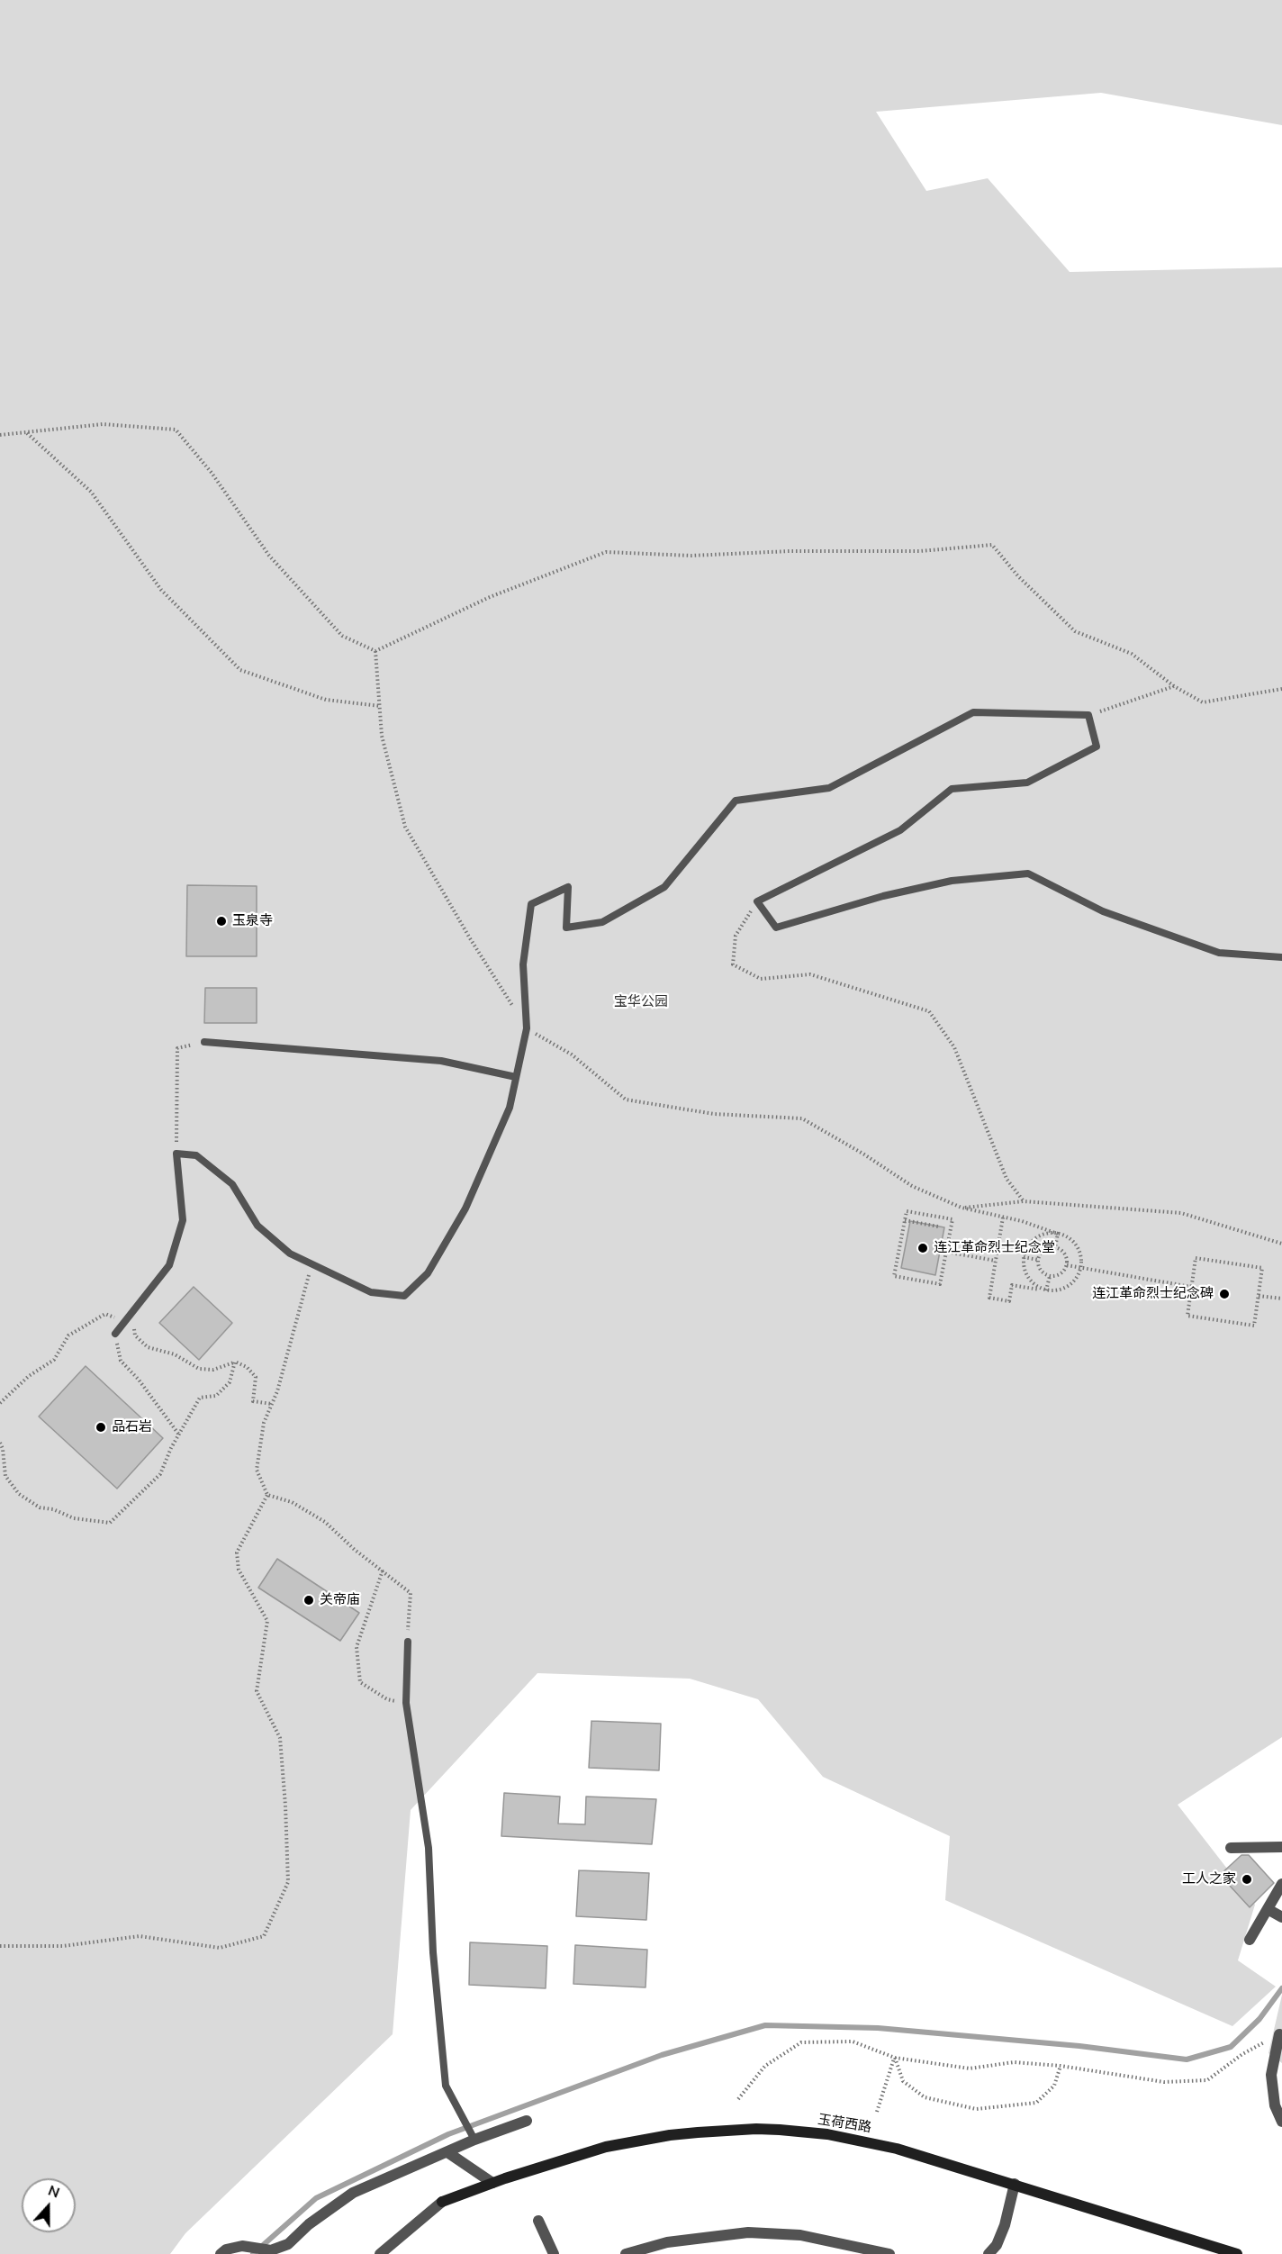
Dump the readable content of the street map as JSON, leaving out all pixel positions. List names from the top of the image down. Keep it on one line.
{"streets":{"main road":["玉荷西路"]},"parks":["宝华公园"],"places":["玉泉寺","连江革命烈士纪念堂","连江革命烈士纪念碑","品石岩","关帝庙","工人之家"],"north":"top"}
